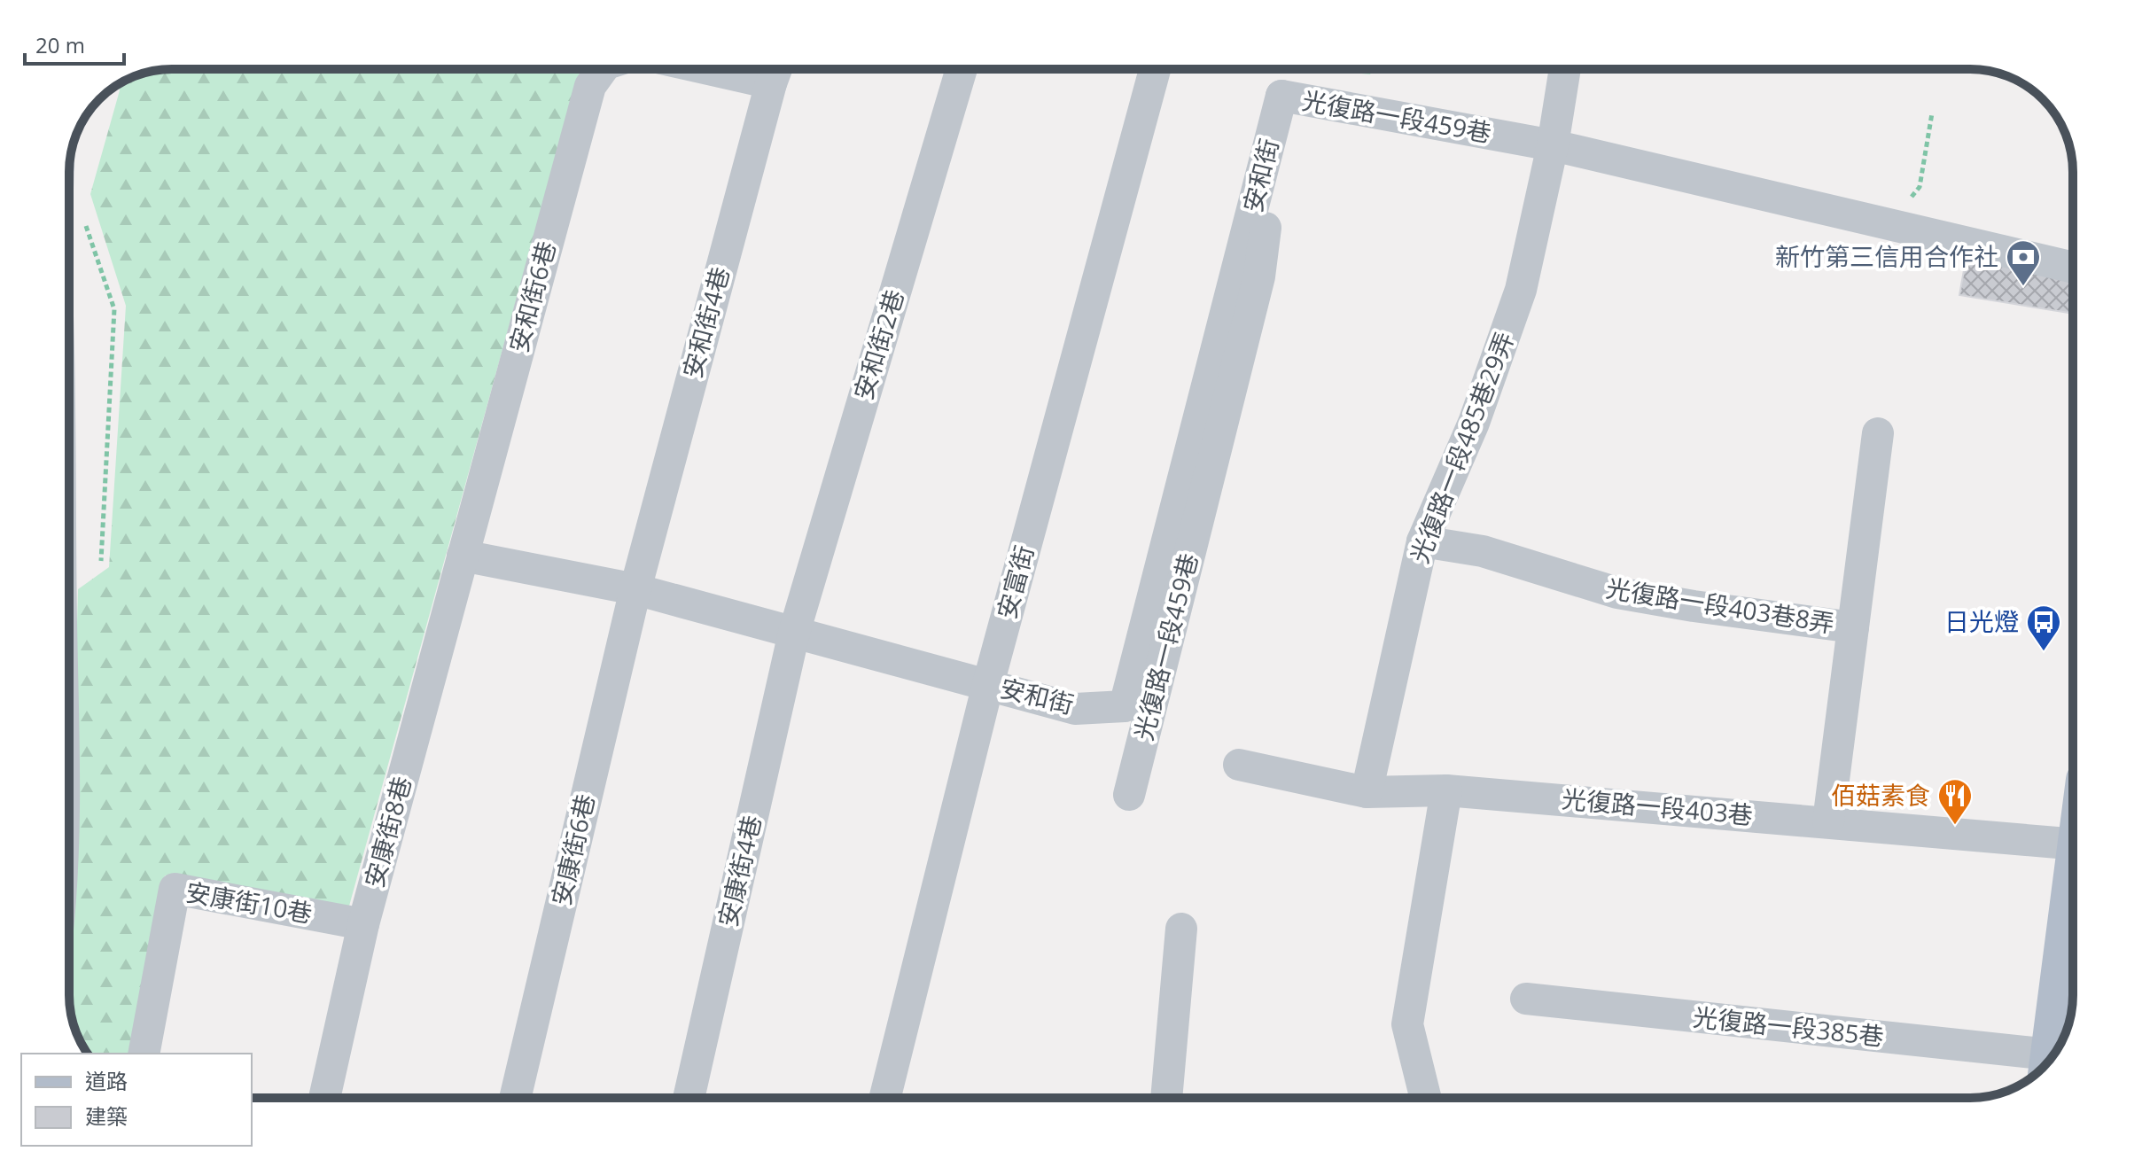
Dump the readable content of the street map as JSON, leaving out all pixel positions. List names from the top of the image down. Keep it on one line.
{"streets":{"street":["光復路一段459巷","安和街","安和街6巷","安和街4巷","安和街2巷","光復路一段485巷29弄","安富街","光復路一段403巷8弄","光復路一段403巷","安康街8巷","安康街6巷","安康街4巷","安康街10巷","光復路一段385巷"]},"crossings":[["光復路一段459巷","安和街"],["光復路一段459巷","光復路一段485巷29弄"],["安和街","安和街6巷"],["安和街","安和街4巷"],["安和街","安和街2巷"],["安和街","安富街"],["安和街","安康街8巷"],["安和街","安康街6巷"],["安和街","安康街4巷"],["安和街6巷","安康街8巷"],["安和街4巷","安康街6巷"],["安和街2巷","安康街4巷"],["光復路一段485巷29弄","光復路一段403巷8弄"],["光復路一段485巷29弄","光復路一段403巷"],["光復路一段403巷8弄","光復路一段403巷"],["安康街8巷","安康街10巷"]],"places":{"bank":["新竹第三信用合作社"],"bus stop":["日光燈"],"restaurant":["佰菇素食"]},"legend":["道路","建築"],"scale_bar":"20 m"}
